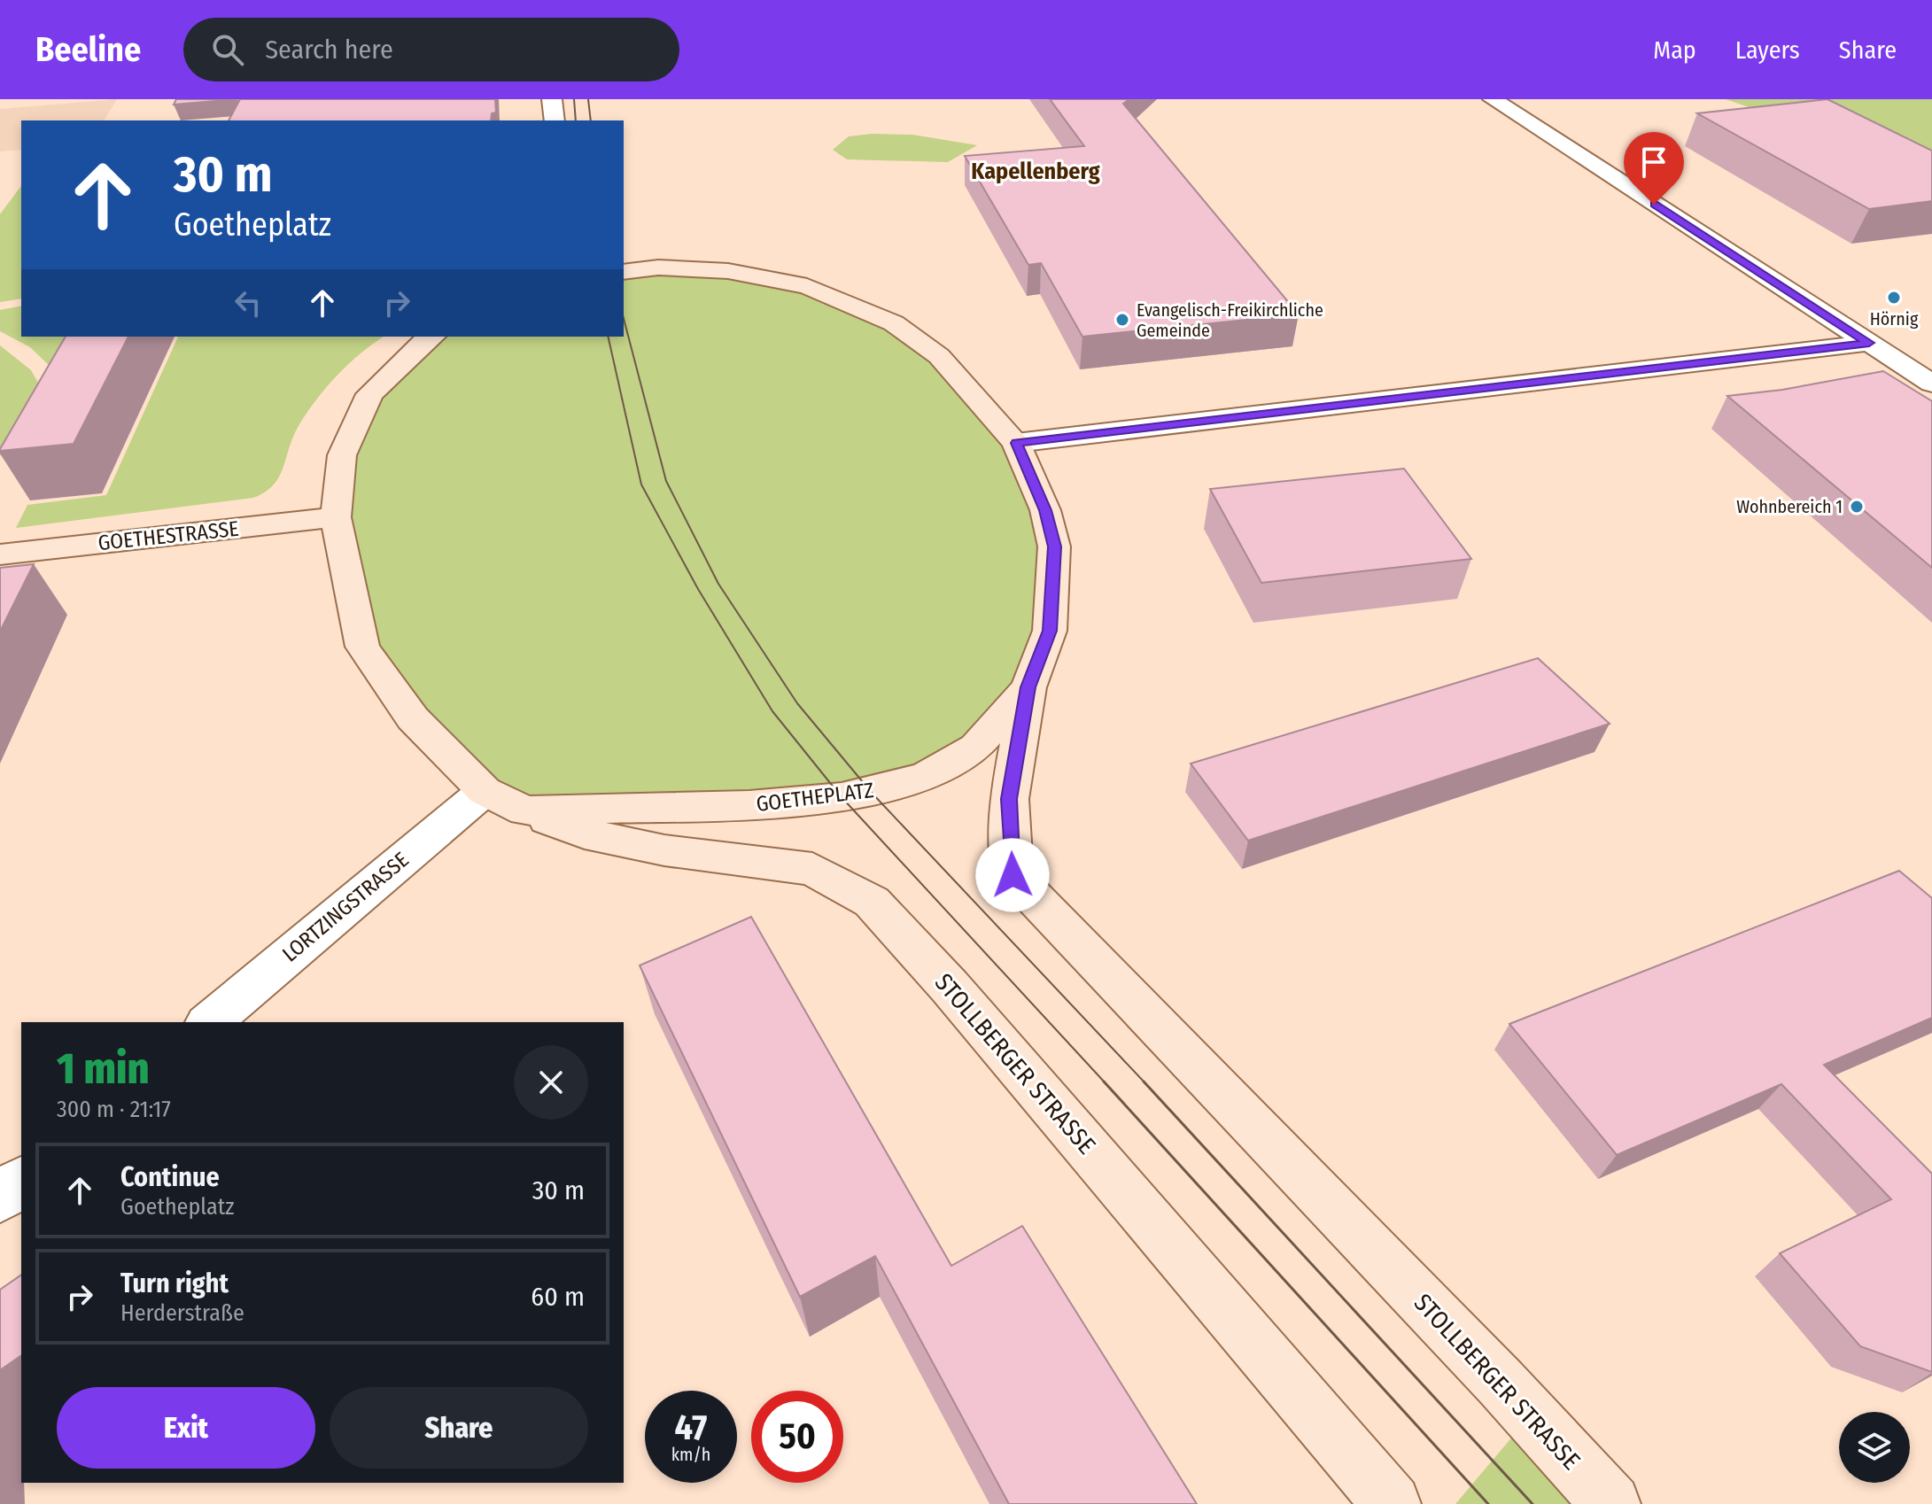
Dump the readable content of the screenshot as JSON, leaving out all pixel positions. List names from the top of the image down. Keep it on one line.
{"streets":{"main road":["GOETHESTRASSE","GOETHEPLATZ","STOLLBERGER STRASSE"],"street":["LORTZINGSTRASSE"]},"crossings":[["GOETHESTRASSE","GOETHEPLATZ"],["GOETHEPLATZ","LORTZINGSTRASSE"],["GOETHEPLATZ","STOLLBERGER STRASSE"]],"districts":["Kapellenberg"],"places":["Hörnig","Evangelisch-Freikirchliche Gemeinde","Wohnbereich 1"],"page":{"header":"Beeline","search":"Search here","nav":["Map","Layers","Share"],"turn":["30 m","Goetheplatz"],"heading":["1 min","300 m · 21:17"],"list":[{"name":"Continue","note":"Goetheplatz","value":"30 m"},{"name":"Turn right","note":"Herderstraße","value":"60 m"}],"buttons":["Exit","Share"],"speed":"47 km/h","limit":"50"}}
